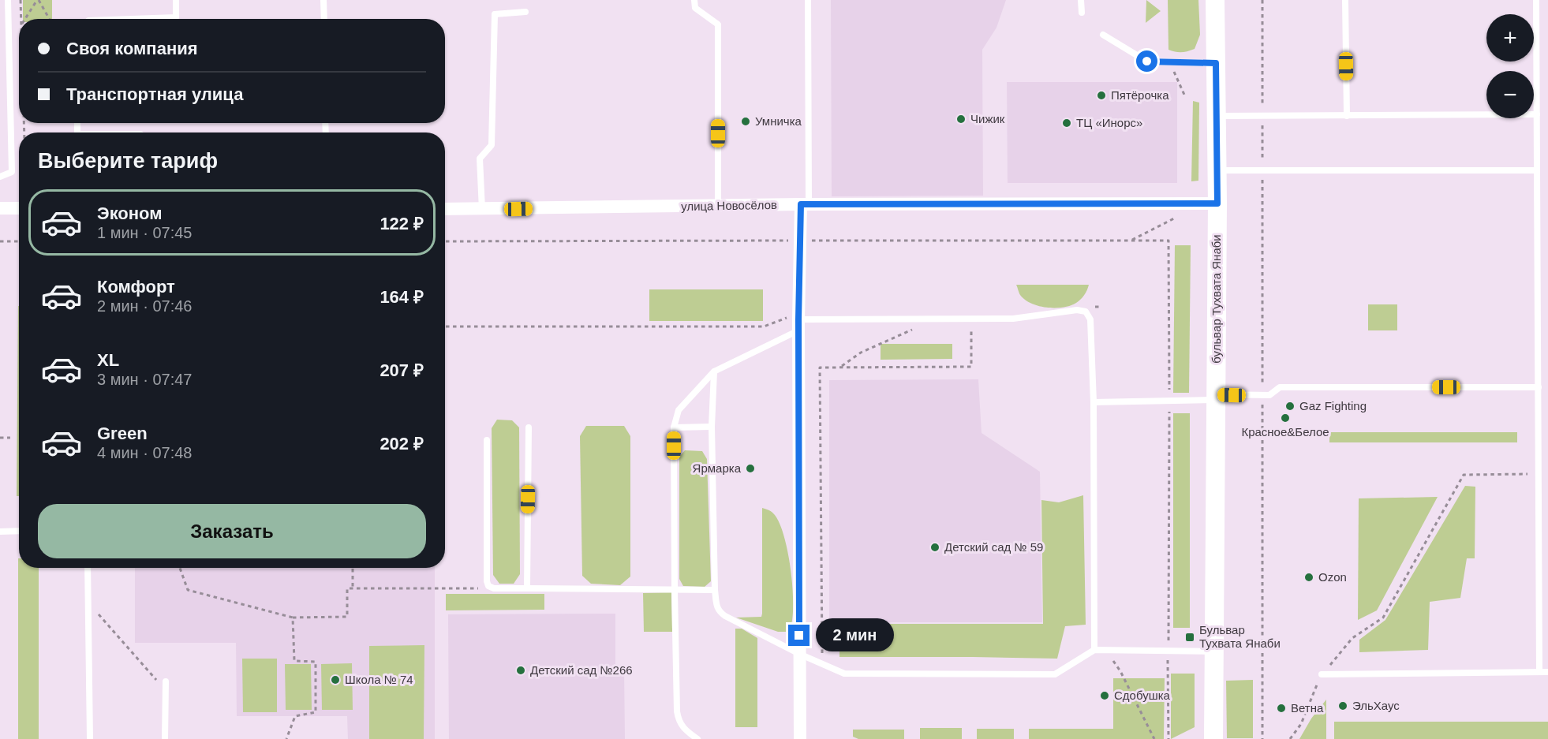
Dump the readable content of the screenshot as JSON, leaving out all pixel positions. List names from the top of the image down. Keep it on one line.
{"streets":{"main road":["бульвар Тухвата Янаби"],"street":["улица Новосёлов"]},"crossings":[["улица Новосёлов","бульвар Тухвата Янаби"]],"places":{"other":["Пятёрочка","Чижик","Умничка","ТЦ «Инорс»","Gaz Fighting","Красное&Белое","Ярмарка","Детский сад № 59","Ozon","Детский сад №266","Школа № 74","Сдобушка","ЭльХаус","Ветна"],"transit":["Бульвар Тухвата Янаби"]},"page":{"map_buttons":["+","−"],"banner":["Своя компания","Транспортная улица"],"heading":"Выберите тариф","list":[{"name":"Эконом","note":"1 мин · 07:45","value":"122 ₽"},{"name":"Комфорт","note":"2 мин · 07:46","value":"164 ₽"},{"name":"XL","note":"3 мин · 07:47","value":"207 ₽"},{"name":"Green","note":"4 мин · 07:48","value":"202 ₽"}],"buttons":"Заказать","bubble":"2 мин"}}
